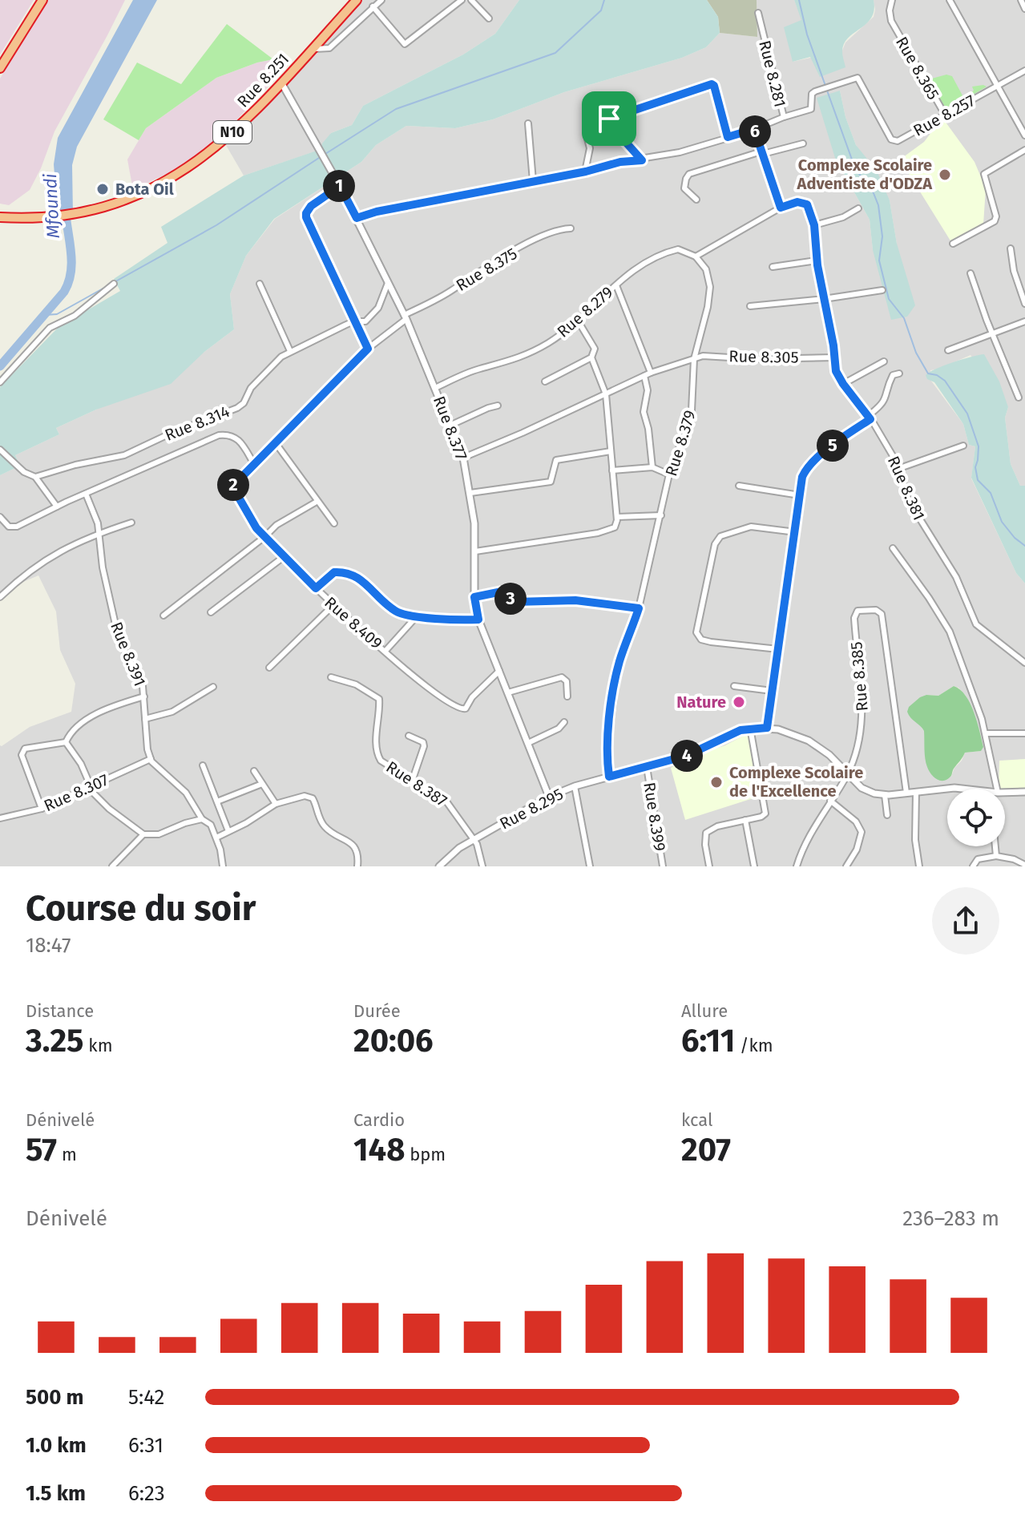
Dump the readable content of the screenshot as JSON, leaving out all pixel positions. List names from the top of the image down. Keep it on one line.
{"streets":{"highway":["Rue 8.251","N10"],"street":["Rue 8.365","Rue 8.281","Rue 8.257","Rue 8.375","Rue 8.279","Rue 8.305","Rue 8.314","Rue 8.377","Rue 8.379","Rue 8.381","Rue 8.409","Rue 8.391","Rue 8.385","Rue 8.387","Rue 8.307","Rue 8.295","Rue 8.399"]},"crossings":[["Rue 8.365","Rue 8.257"],["Rue 8.281","Rue 8.257"],["Rue 8.281","Rue 8.377"],["Rue 8.251","Rue 8.377"],["Rue 8.375","Rue 8.377"],["Rue 8.375","Rue 8.409"],["Rue 8.279","Rue 8.377"],["Rue 8.279","Rue 8.379"],["Rue 8.305","Rue 8.377"],["Rue 8.305","Rue 8.379"],["Rue 8.305","Rue 8.381"],["Rue 8.314","Rue 8.377"],["Rue 8.377","Rue 8.409"],["Rue 8.377","Rue 8.295"],["Rue 8.379","Rue 8.295"],["Rue 8.391","Rue 8.307"],["Rue 8.385","Rue 8.295"],["Rue 8.387","Rue 8.295"],["Rue 8.295","Rue 8.399"]],"water":["Mfoundi"],"places":["Complexe Scolaire Adventiste d'ODZA","Bota Oil","Nature","Complexe Scolaire de l'Excellence"],"page":{"pins":["6","1","5","2","3","4"],"heading":["Course du soir","18:47"],"stats":[["Distance","3.25 km"],["Durée","20:06"],["Allure","6:11 /km"],["Dénivelé","57 m"],["Cardio","148 bpm"],["kcal","207"]],"chart":["Dénivelé","236–283 m"],"list":[{"name":"500 m","note":"5:42"},{"name":"1.0 km","note":"6:31"},{"name":"1.5 km","note":"6:23"}]}}
